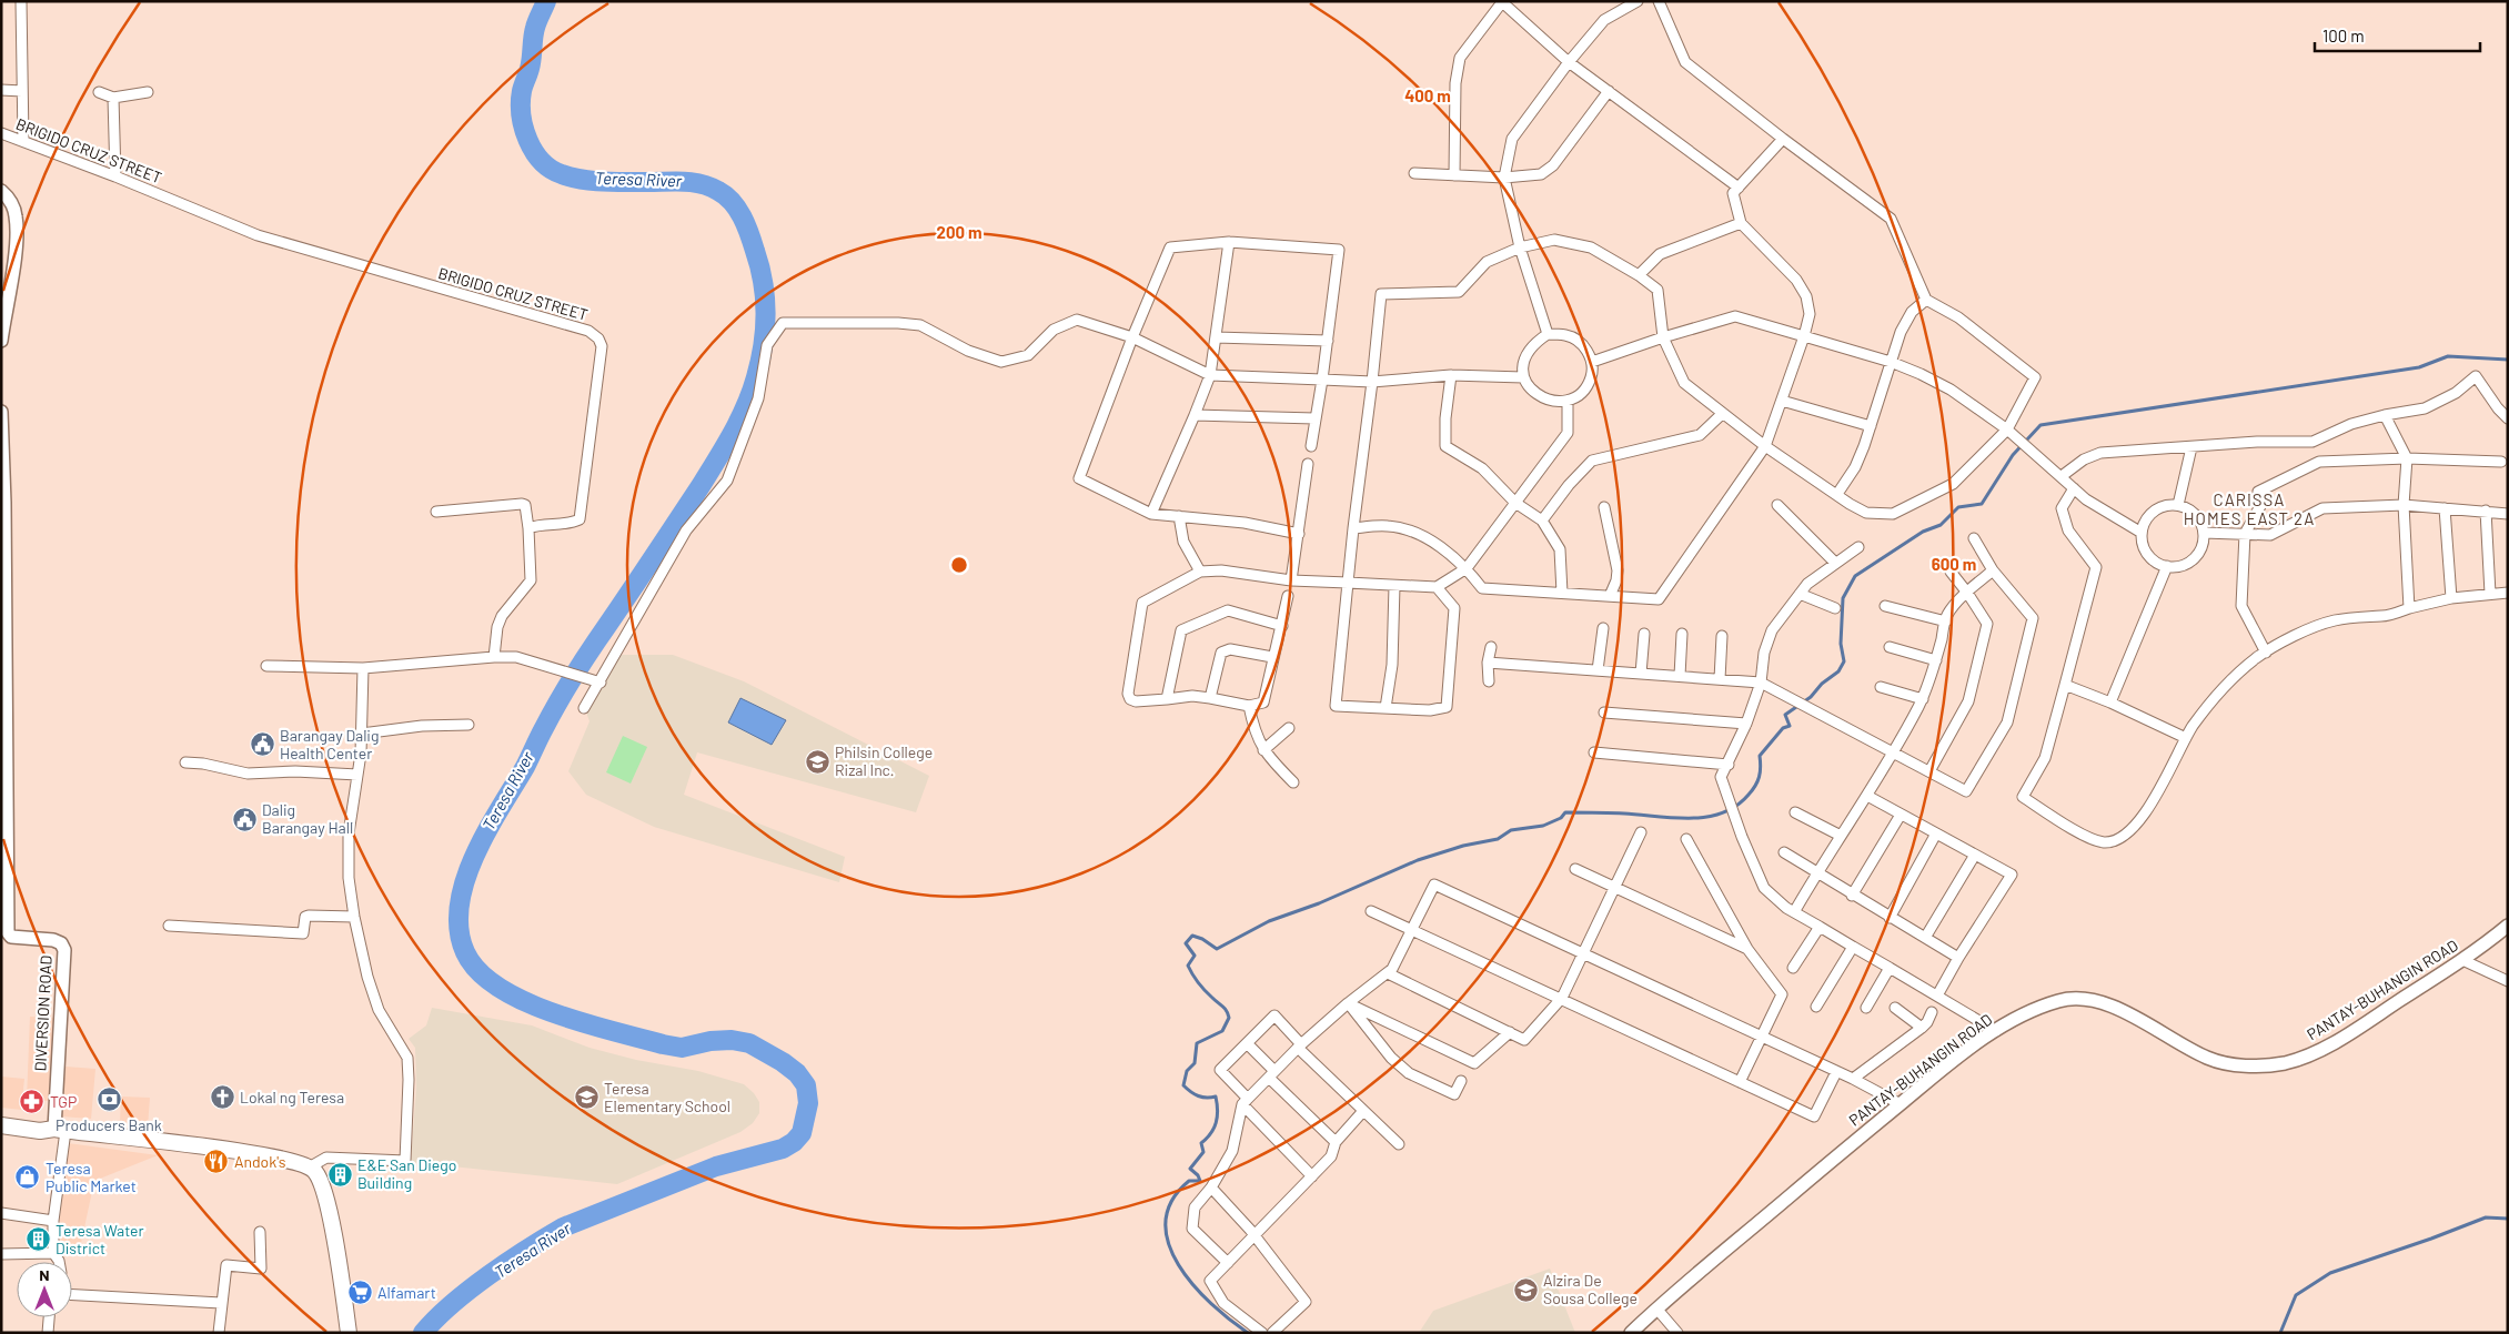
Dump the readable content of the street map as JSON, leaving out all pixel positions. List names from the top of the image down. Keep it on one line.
{"streets":{"street":["BRIGIDO CRUZ STREET","PANTAY-BUHANGIN ROAD","DIVERSION ROAD"]},"districts":["CARISSA HOMES EAST 2A"],"water":["Teresa River"],"places":{"public building":["Barangay Dalig Health Center","Dalig Barangay Hall"],"school or university":["Philsin College Rizal Inc.","Teresa Elementary School","Alzira De Sousa College"],"church":["Lokal ng Teresa"],"bank":["Producers Bank"],"pharmacy":["TGP"],"restaurant":["Andok's"],"building":["E&E San Diego Building","Teresa Water District"],"shop":["Teresa Public Market"],"supermarket":["Alfamart"]},"scale_bar":"100 m","north":"top","rings":["400 m","200 m","600 m"]}
